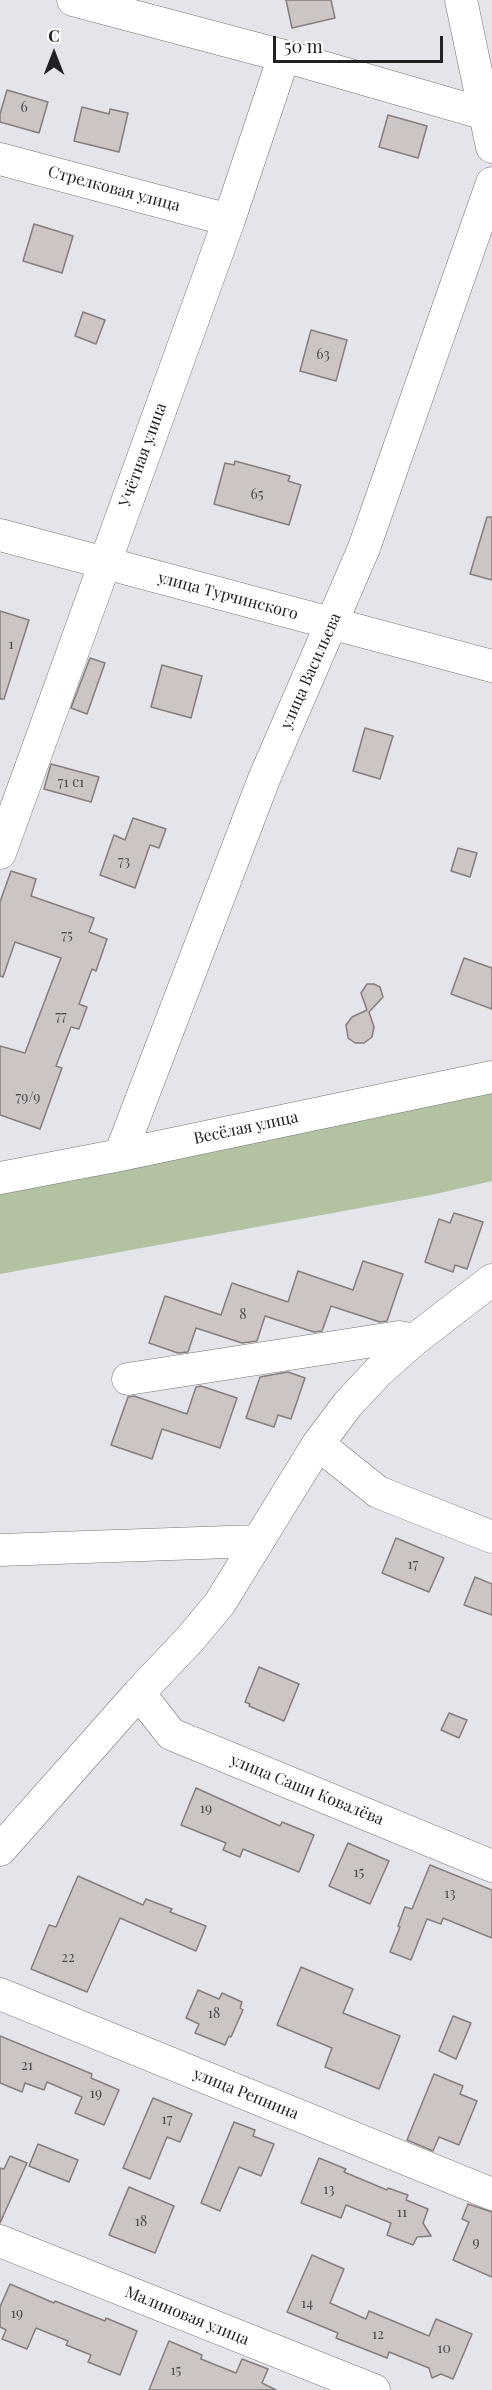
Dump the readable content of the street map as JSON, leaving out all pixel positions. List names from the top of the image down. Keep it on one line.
{"streets":{"street":["Стрелковая улица","Учётная улица","улица Турчинского","улица Васильева","Весёлая улица","улица Саши Ковалёва","улица Репнина","Малиновая улица"]},"crossings":[["Стрелковая улица","Учётная улица"],["Учётная улица","улица Турчинского"],["улица Турчинского","улица Васильева"],["улица Васильева","Весёлая улица"]],"house_numbers":["6","63","65","1","71 с1","73","75","77","79/9","8","17","19","15","13","22","18","21","19","17","13","11","18","9","14","19","12","10","15"],"scale_bar":"50 m","north":"top"}
